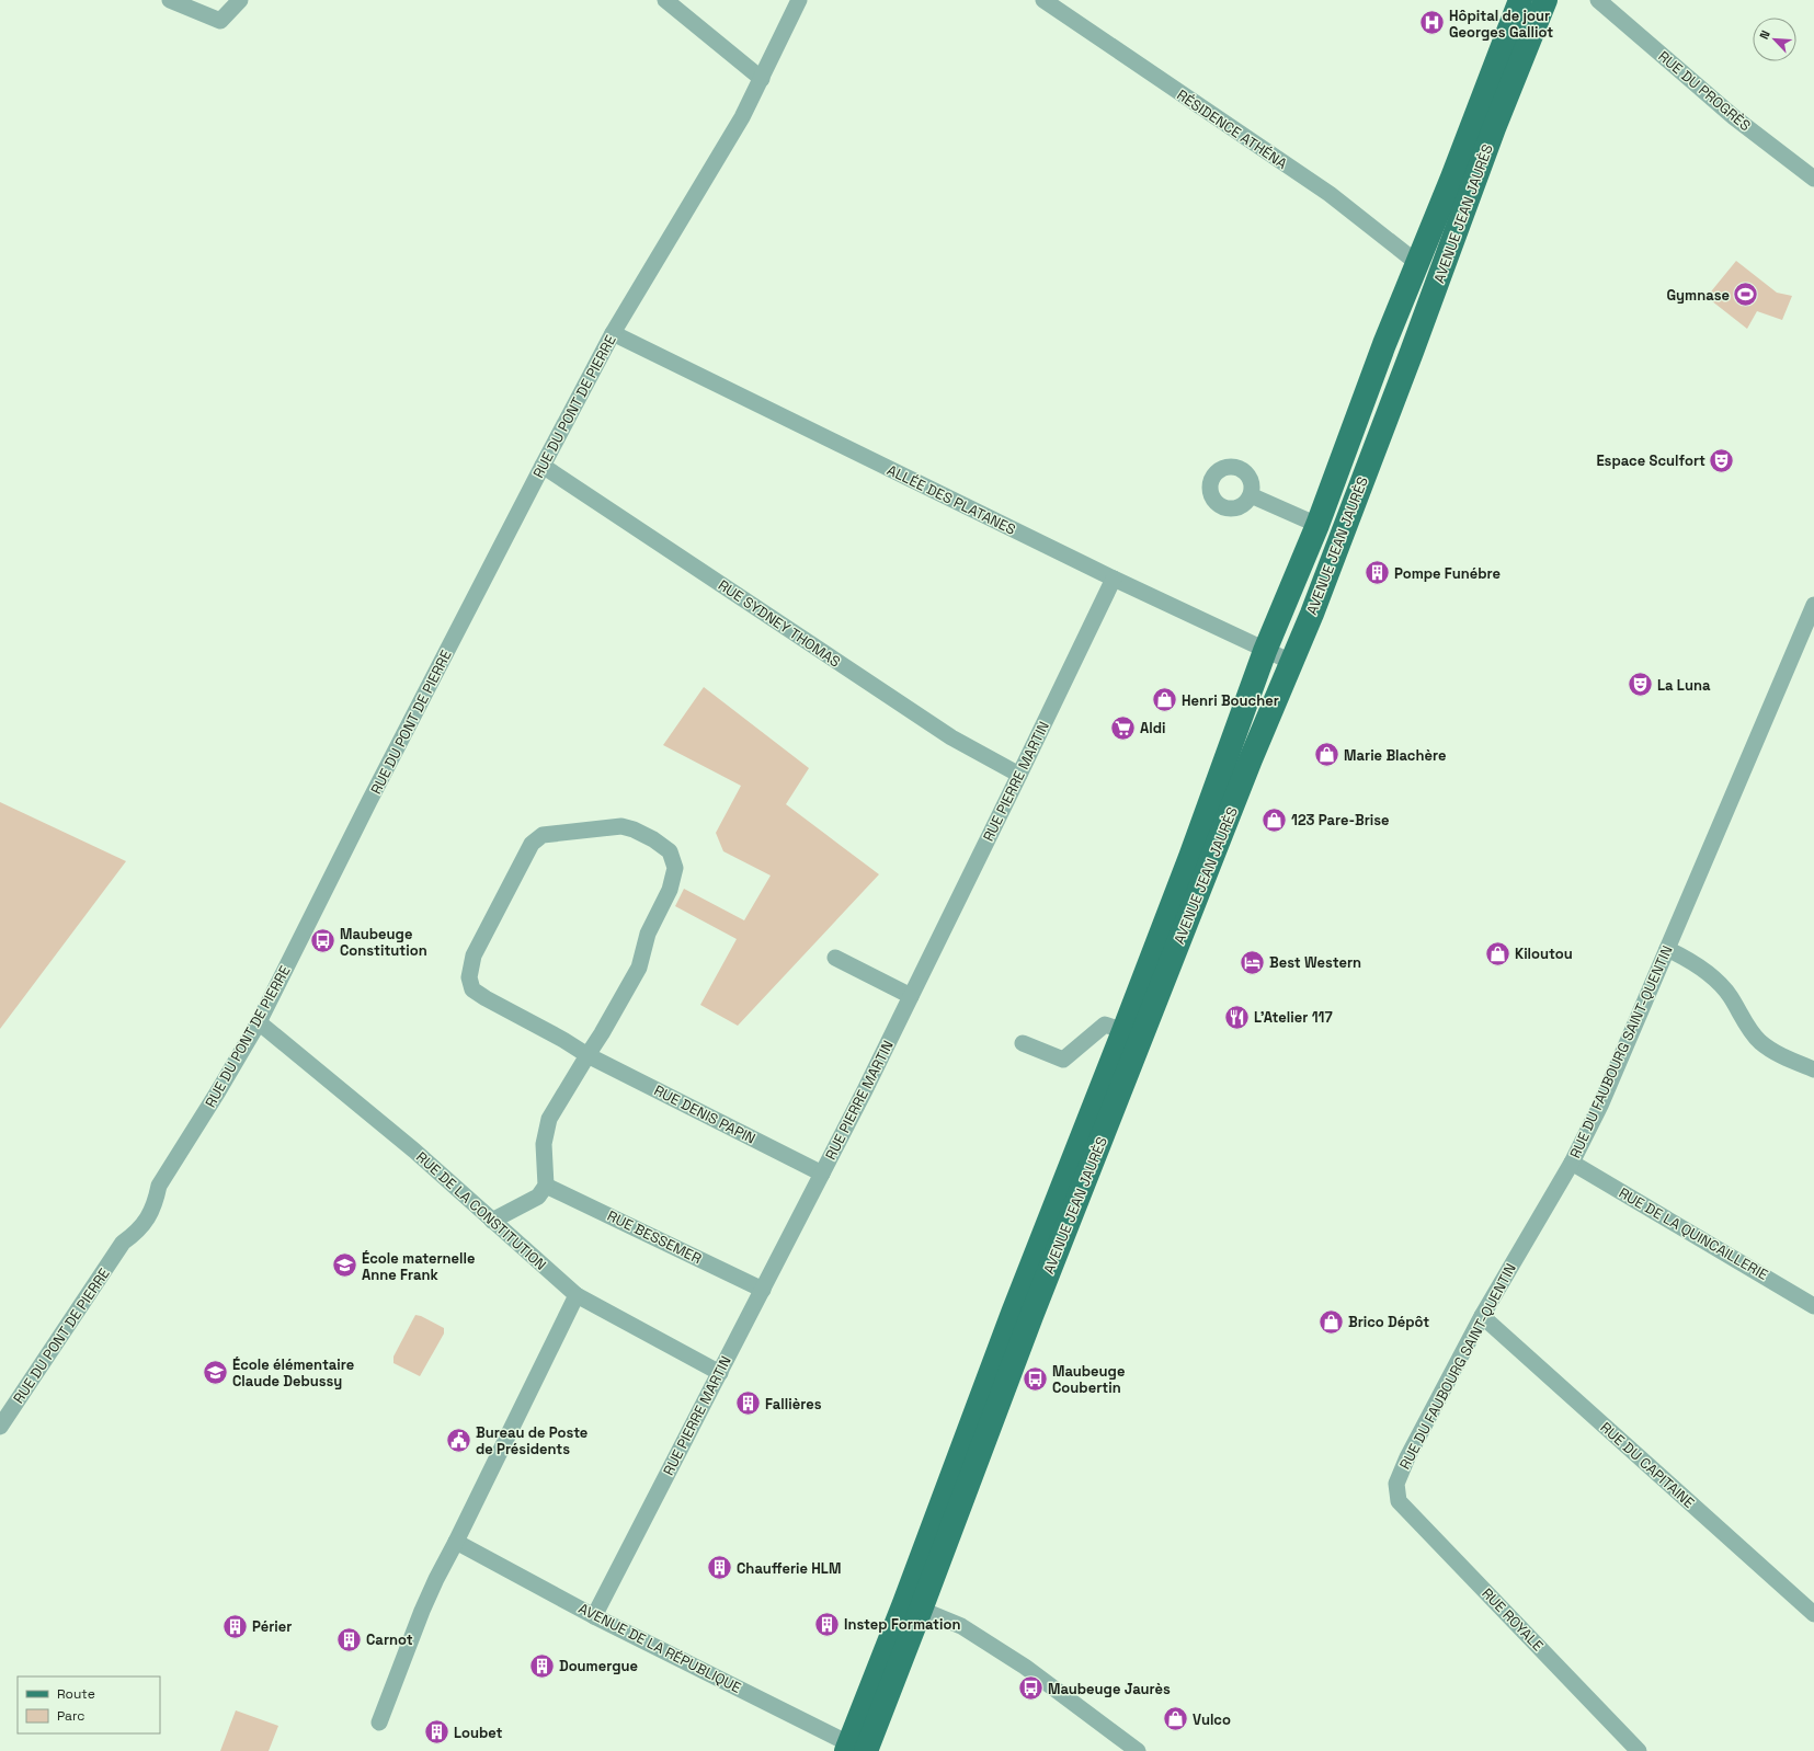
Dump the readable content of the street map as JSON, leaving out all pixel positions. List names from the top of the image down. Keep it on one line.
{"streets":{"main road":["AVENUE JEAN JAURÈS"],"street":["RUE DU PROGRÈS","RÉSIDENCE ATHÉNA","RUE DU PONT DE PIERRE","ALLÉE DES PLATANES","RUE SYDNEY THOMAS","RUE PIERRE MARTIN","RUE DU FAUBOURG SAINT-QUENTIN","RUE DENIS PAPIN","RUE DE LA CONSTITUTION","RUE DE LA QUINCAILLERIE","RUE BESSEMER","RUE DU CAPITAINE","RUE ROYALE","AVENUE DE LA RÉPUBLIQUE"]},"crossings":[["RÉSIDENCE ATHÉNA","AVENUE JEAN JAURÈS"],["AVENUE JEAN JAURÈS","ALLÉE DES PLATANES"],["AVENUE JEAN JAURÈS","AVENUE DE LA RÉPUBLIQUE"],["RUE DU PONT DE PIERRE","ALLÉE DES PLATANES"],["RUE DU PONT DE PIERRE","RUE SYDNEY THOMAS"],["RUE DU PONT DE PIERRE","RUE DE LA CONSTITUTION"],["ALLÉE DES PLATANES","RUE PIERRE MARTIN"],["RUE SYDNEY THOMAS","RUE PIERRE MARTIN"],["RUE PIERRE MARTIN","RUE DENIS PAPIN"],["RUE PIERRE MARTIN","RUE DE LA CONSTITUTION"],["RUE PIERRE MARTIN","RUE BESSEMER"],["RUE PIERRE MARTIN","AVENUE DE LA RÉPUBLIQUE"],["RUE DU FAUBOURG SAINT-QUENTIN","RUE DE LA QUINCAILLERIE"],["RUE DU FAUBOURG SAINT-QUENTIN","RUE DU CAPITAINE"],["RUE DU FAUBOURG SAINT-QUENTIN","RUE ROYALE"]],"places":{"hospital":["Hôpital de jour Georges Galliot"],"sports":["Gymnase"],"theatre":["Espace Sculfort","La Luna"],"building":["Pompe Funébre","Fallières","Chaufferie HLM","Instep Formation","Périer","Carnot","Doumergue","Loubet"],"shop":["Henri Boucher","Marie Blachère","123 Pare-Brise","Kiloutou","Brico Dépôt","Vulco"],"supermarket":["Aldi"],"bus stop":["Maubeuge Constitution","Maubeuge Coubertin","Maubeuge Jaurès"],"hotel":["Best Western"],"restaurant":["L'Atelier 117"],"school or university":["École maternelle Anne Frank","École élémentaire Claude Debussy"],"public building":["Bureau de Poste de Présidents"]},"legend":["Route","Parc"],"north":"top left"}
